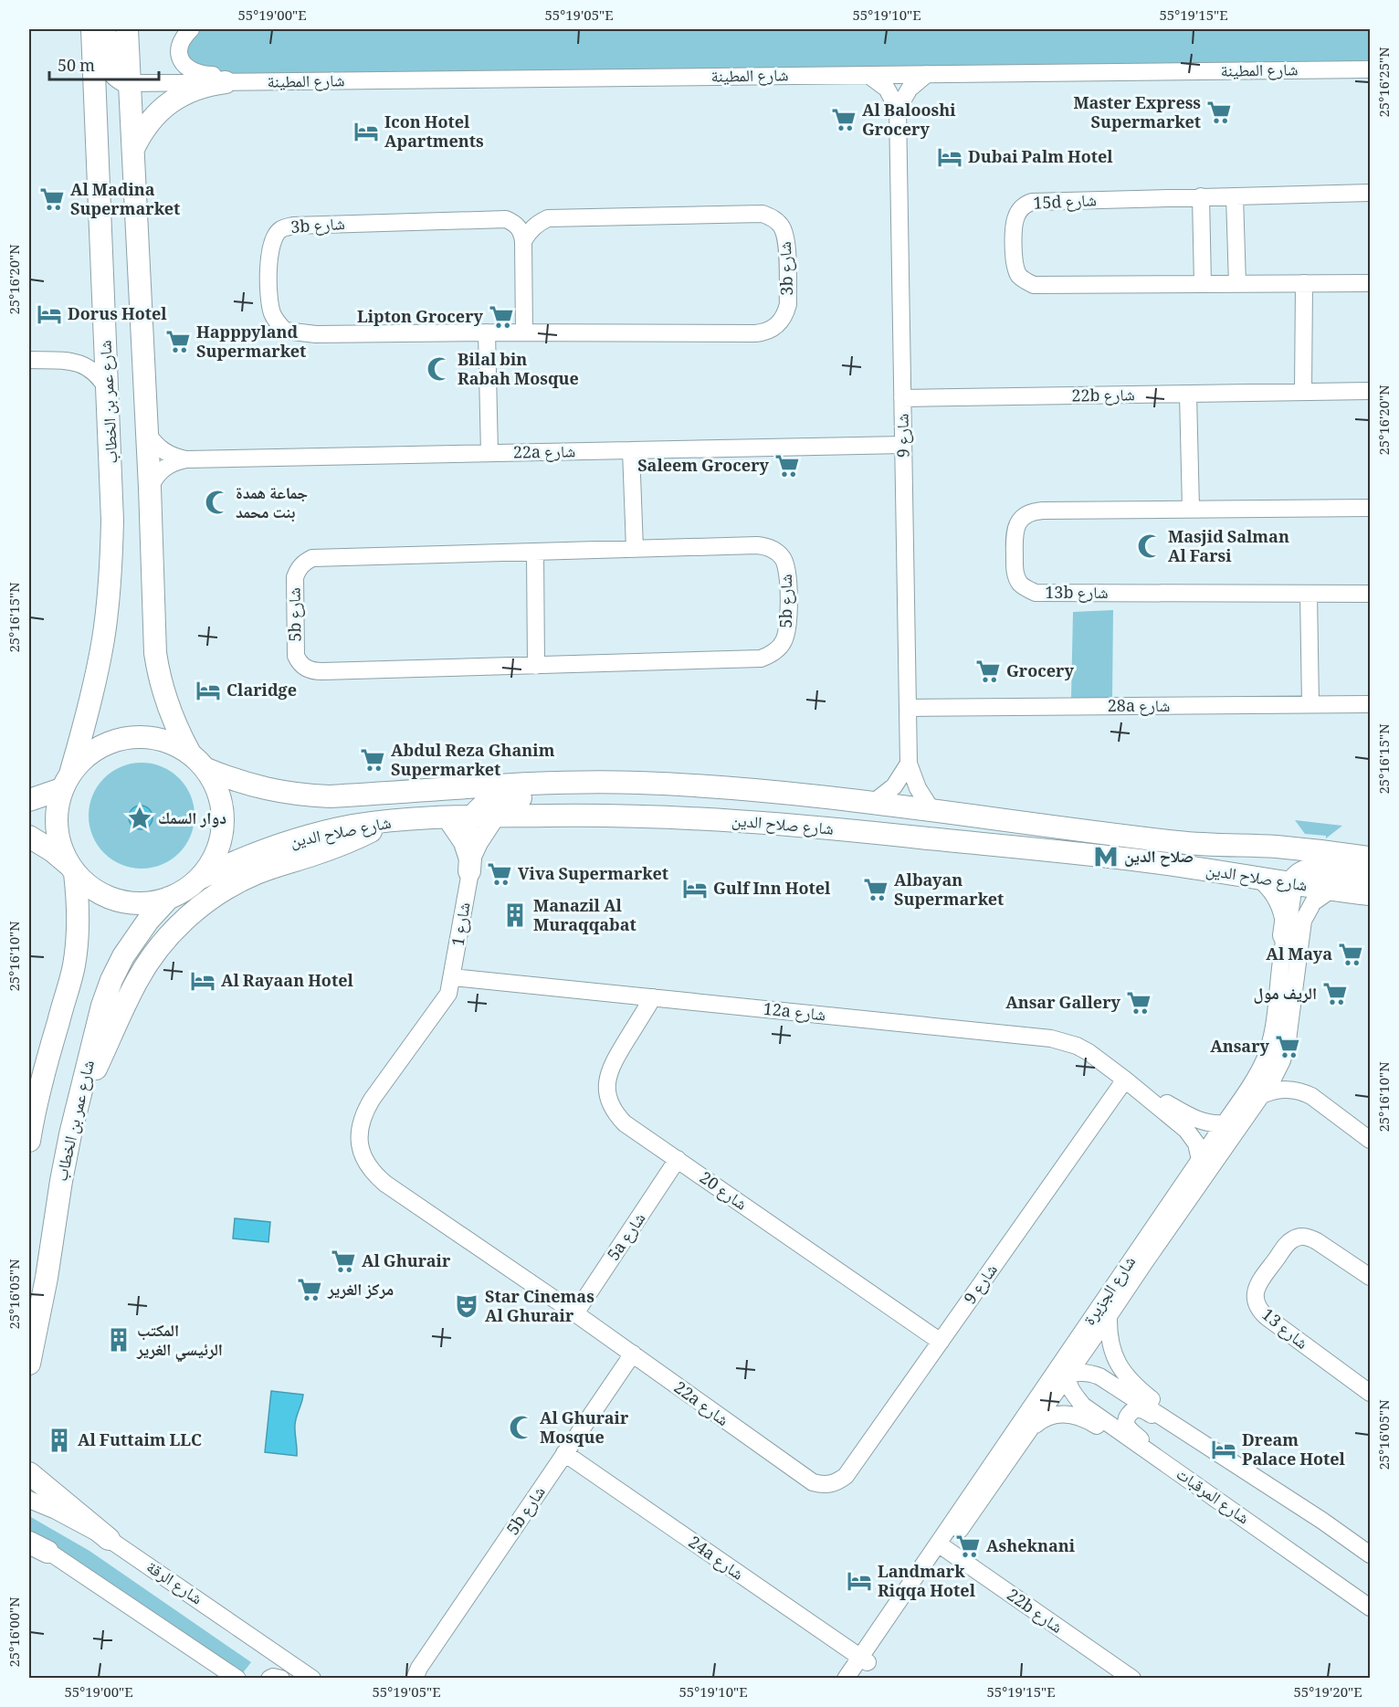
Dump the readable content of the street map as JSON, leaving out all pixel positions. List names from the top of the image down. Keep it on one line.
{"streets":{"main road":["شارع عمر بن الخطاب","شارع صلاح الدين"],"street":["شارع المطينة","15d شارع","3b شارع","22b شارع","شارع 9","22a شارع","13b شارع","5b شارع","28a شارع","شارع 1","12a شارع","شارع 20","5a شارع","شارع الجزيرة","شارع 13","شارع المرقبات","24a شارع","شارع الرقة"]},"crossings":[["22b شارع","شارع 9"],["22b شارع","شارع الجزيرة"],["شارع عمر بن الخطاب","شارع صلاح الدين"],["شارع 9","22a شارع"],["شارع 9","28a شارع"],["شارع 9","شارع صلاح الدين"],["شارع 9","12a شارع"],["شارع 9","شارع 20"],["22a شارع","5b شارع"],["22a شارع","شارع 1"],["22a شارع","5a شارع"],["5b شارع","24a شارع"],["شارع صلاح الدين","شارع 1"],["شارع صلاح الدين","شارع الجزيرة"],["شارع 1","12a شارع"],["شارع 1","5a شارع"],["12a شارع","شارع 20"],["12a شارع","شارع الجزيرة"],["شارع 20","5a شارع"],["شارع الجزيرة","شارع المرقبات"],["شارع الجزيرة","24a شارع"]],"places":{"supermarket":["Master Express Supermarket","Al Balooshi Grocery","Al Madina Supermarket","Lipton Grocery","Happpyland Supermarket","Saleem Grocery","Grocery","Abdul Reza Ghanim Supermarket","Viva Supermarket","Albayan Supermarket","Al Maya","الريف مول","Ansar Gallery","Ansary","Al Ghurair","مركز الغرير","Asheknani"],"hotel":["Icon Hotel Apartments","Dubai Palm Hotel","Dorus Hotel","Claridge","Gulf Inn Hotel","Al Rayaan Hotel","Dream Palace Hotel","Landmark Riqqa Hotel"],"mosque":["Bilal bin Rabah Mosque","جماعة همدة بنت محمد","Masjid Salman Al Farsi","Al Ghurair Mosque"],"place":["دوار السمك"],"metro station":["صلاح الدين"],"building":["Manazil Al Muraqqabat","المكتب الرئيسي الغرير","Al Futtaim LLC"],"theatre":["Star Cinemas Al Ghurair"]},"scale_bar":"50 m","coordinates":["55°19'00\"E","55°19'05\"E","55°19'10\"E","55°19'15\"E","25°16'25\"N","25°16'20\"N","25°16'15\"N","25°16'10\"N","25°16'05\"N","25°16'00\"N","55°19'20\"E"]}
